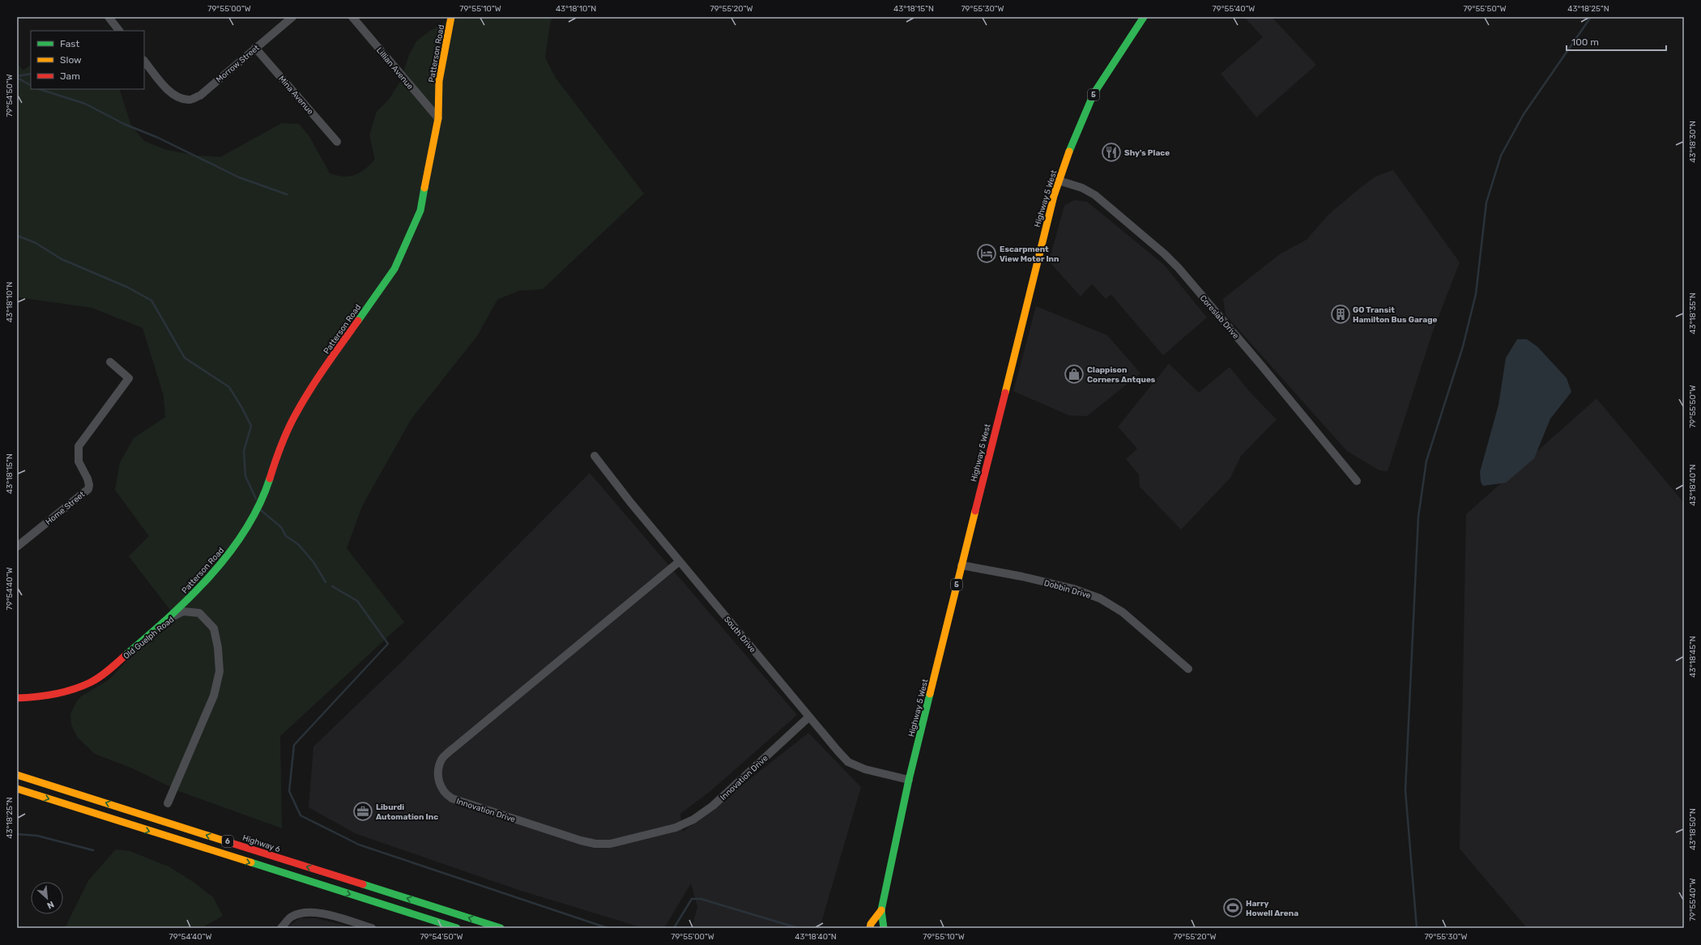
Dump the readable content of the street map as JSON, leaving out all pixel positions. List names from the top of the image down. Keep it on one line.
{"streets":{"main road":["Patterson Road","5","Highway 5 West","Old Guelph Road","6","Highway 6"],"street":["Morrow Street","Lillian Avenue","Mina Avenue","Coreslab Drive","Home Street","Dobbin Drive","South Drive","Innovation Drive"]},"crossings":[["Patterson Road","Lillian Avenue"],["Patterson Road","Old Guelph Road"],["Morrow Street","Mina Avenue"],["Highway 5 West","Coreslab Drive"],["Highway 5 West","Dobbin Drive"],["Highway 5 West","South Drive"],["South Drive","Innovation Drive"]],"places":{"restaurant":["Shy's Place"],"hotel":["Escarpment View Motor Inn"],"building":["GO Transit Hamilton Bus Garage"],"shop":["Clappison Corners Antques"],"office":["Liburdi Automation Inc"],"sports":["Harry Howell Arena"]},"legend":["Fast","Slow","Jam"],"scale_bar":"100 m","north":"bottom right","coordinates":["79°55'00\"W","79°55'10\"W","43°18'10\"N","79°55'20\"W","43°18'15\"N","79°55'30\"W","79°55'40\"W","79°55'50\"W","43°18'25\"N","79°54'50\"W","43°18'30\"N","43°18'35\"N","43°18'40\"N","79°54'40\"W","43°18'45\"N","43°18'50\"N"]}
